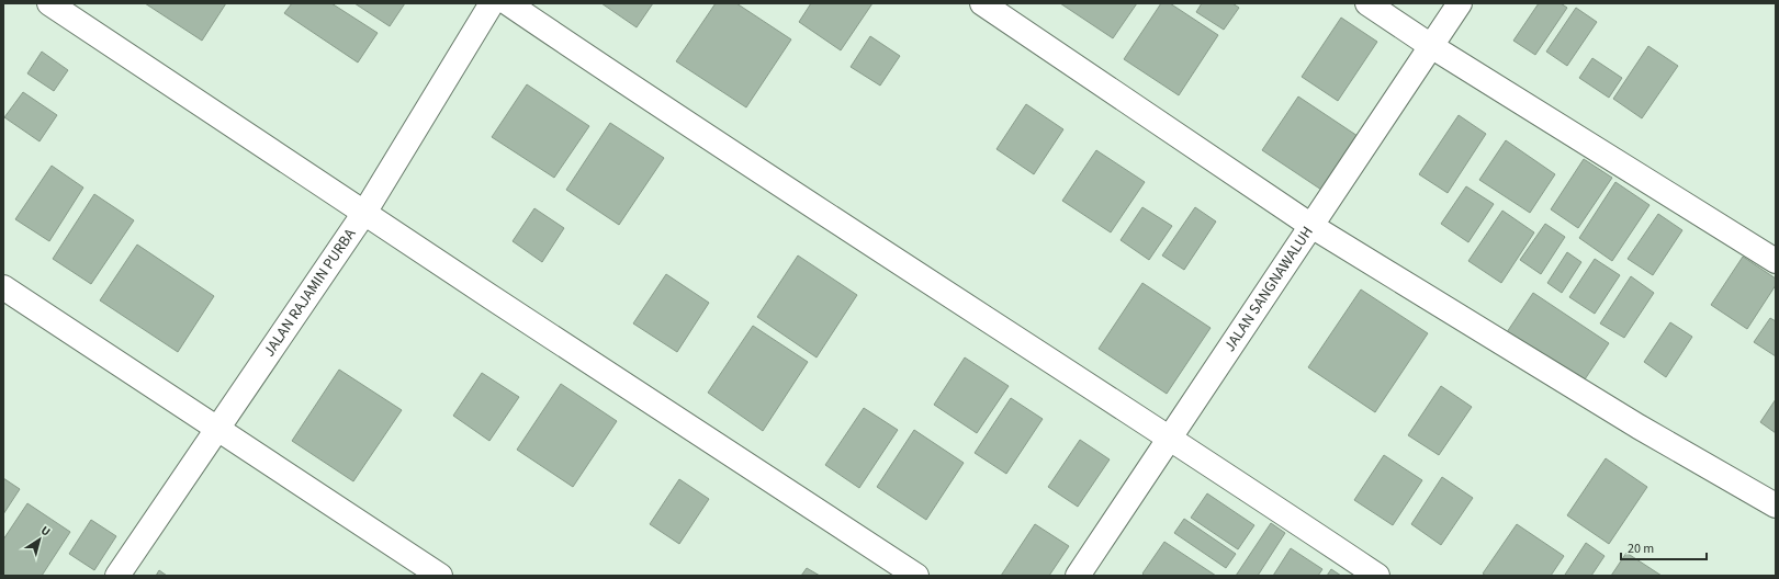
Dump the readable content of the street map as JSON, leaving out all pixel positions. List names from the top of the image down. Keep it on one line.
{"streets":{"street":["JALAN SANGNAWALUH","JALAN RAJAMIN PURBA"]},"scale_bar":"20 m","north":"top right"}
